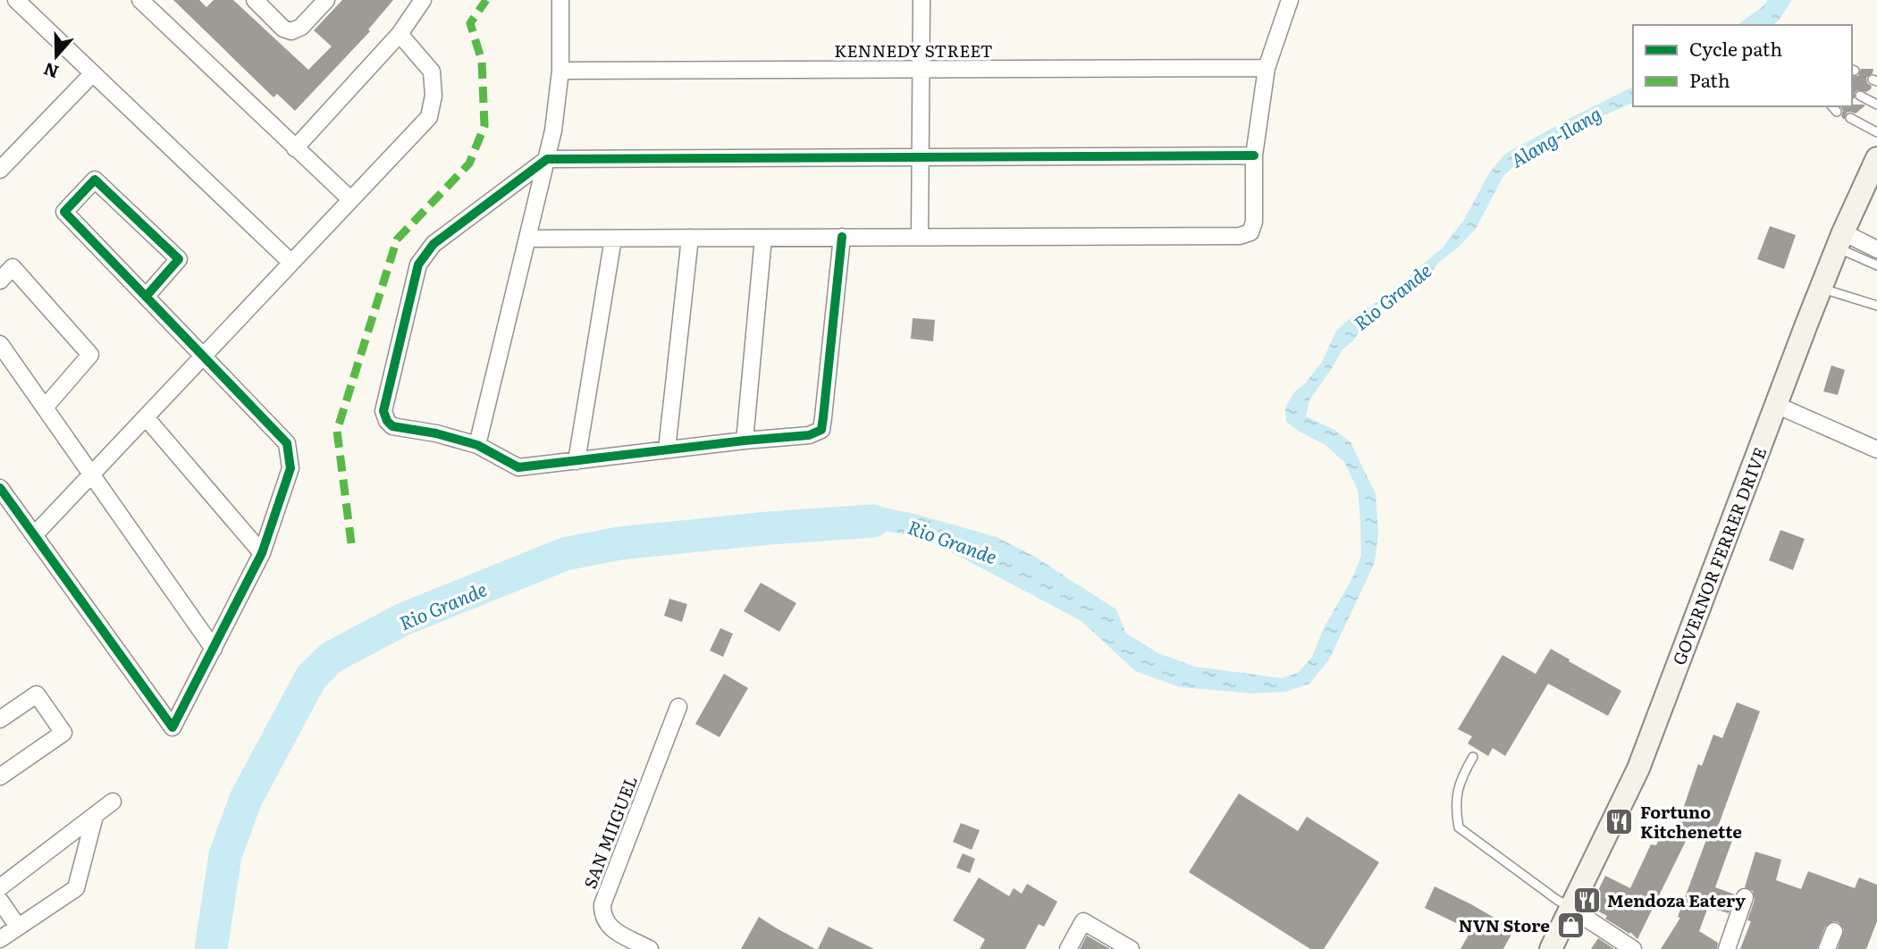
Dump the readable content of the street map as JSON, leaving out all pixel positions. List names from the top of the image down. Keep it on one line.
{"streets":{"main road":["GOVERNOR FERRER DRIVE"],"street":["KENNEDY STREET","SAN MIIGUEL"]},"water":["Alang-Ilang","Rio Grande"],"places":{"restaurant":["Fortuno Kitchenette","Mendoza Eatery"],"shop":["NVN Store"]},"legend":["Cycle path","Path"],"north":"bottom"}
